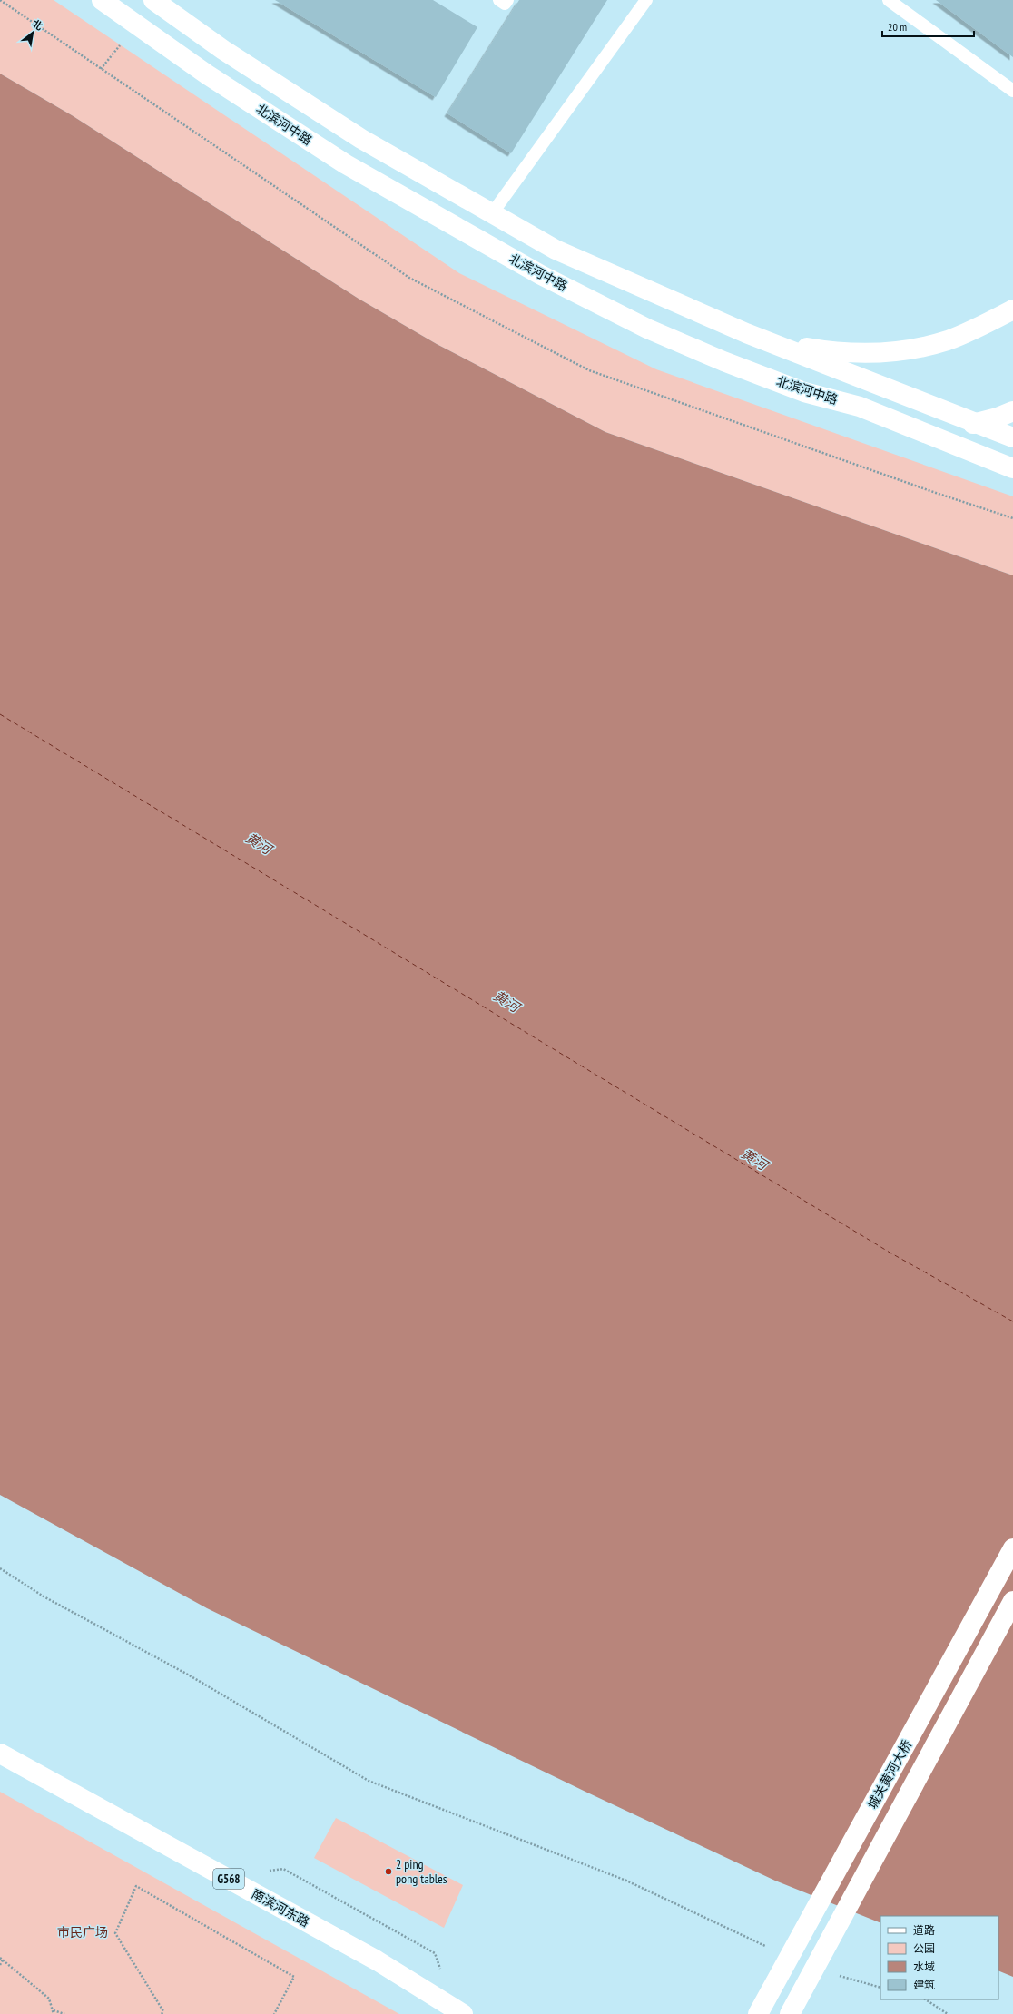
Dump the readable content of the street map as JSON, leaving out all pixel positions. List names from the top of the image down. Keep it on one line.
{"streets":{"main road":["北滨河中路","城关黄河大桥","G568","南滨河东路"]},"water":["黄河"],"parks":["市民广场"],"places":["2 ping pong tables"],"legend":["道路","公园","水域","建筑"],"scale_bar":"20 m","north":"top right"}
